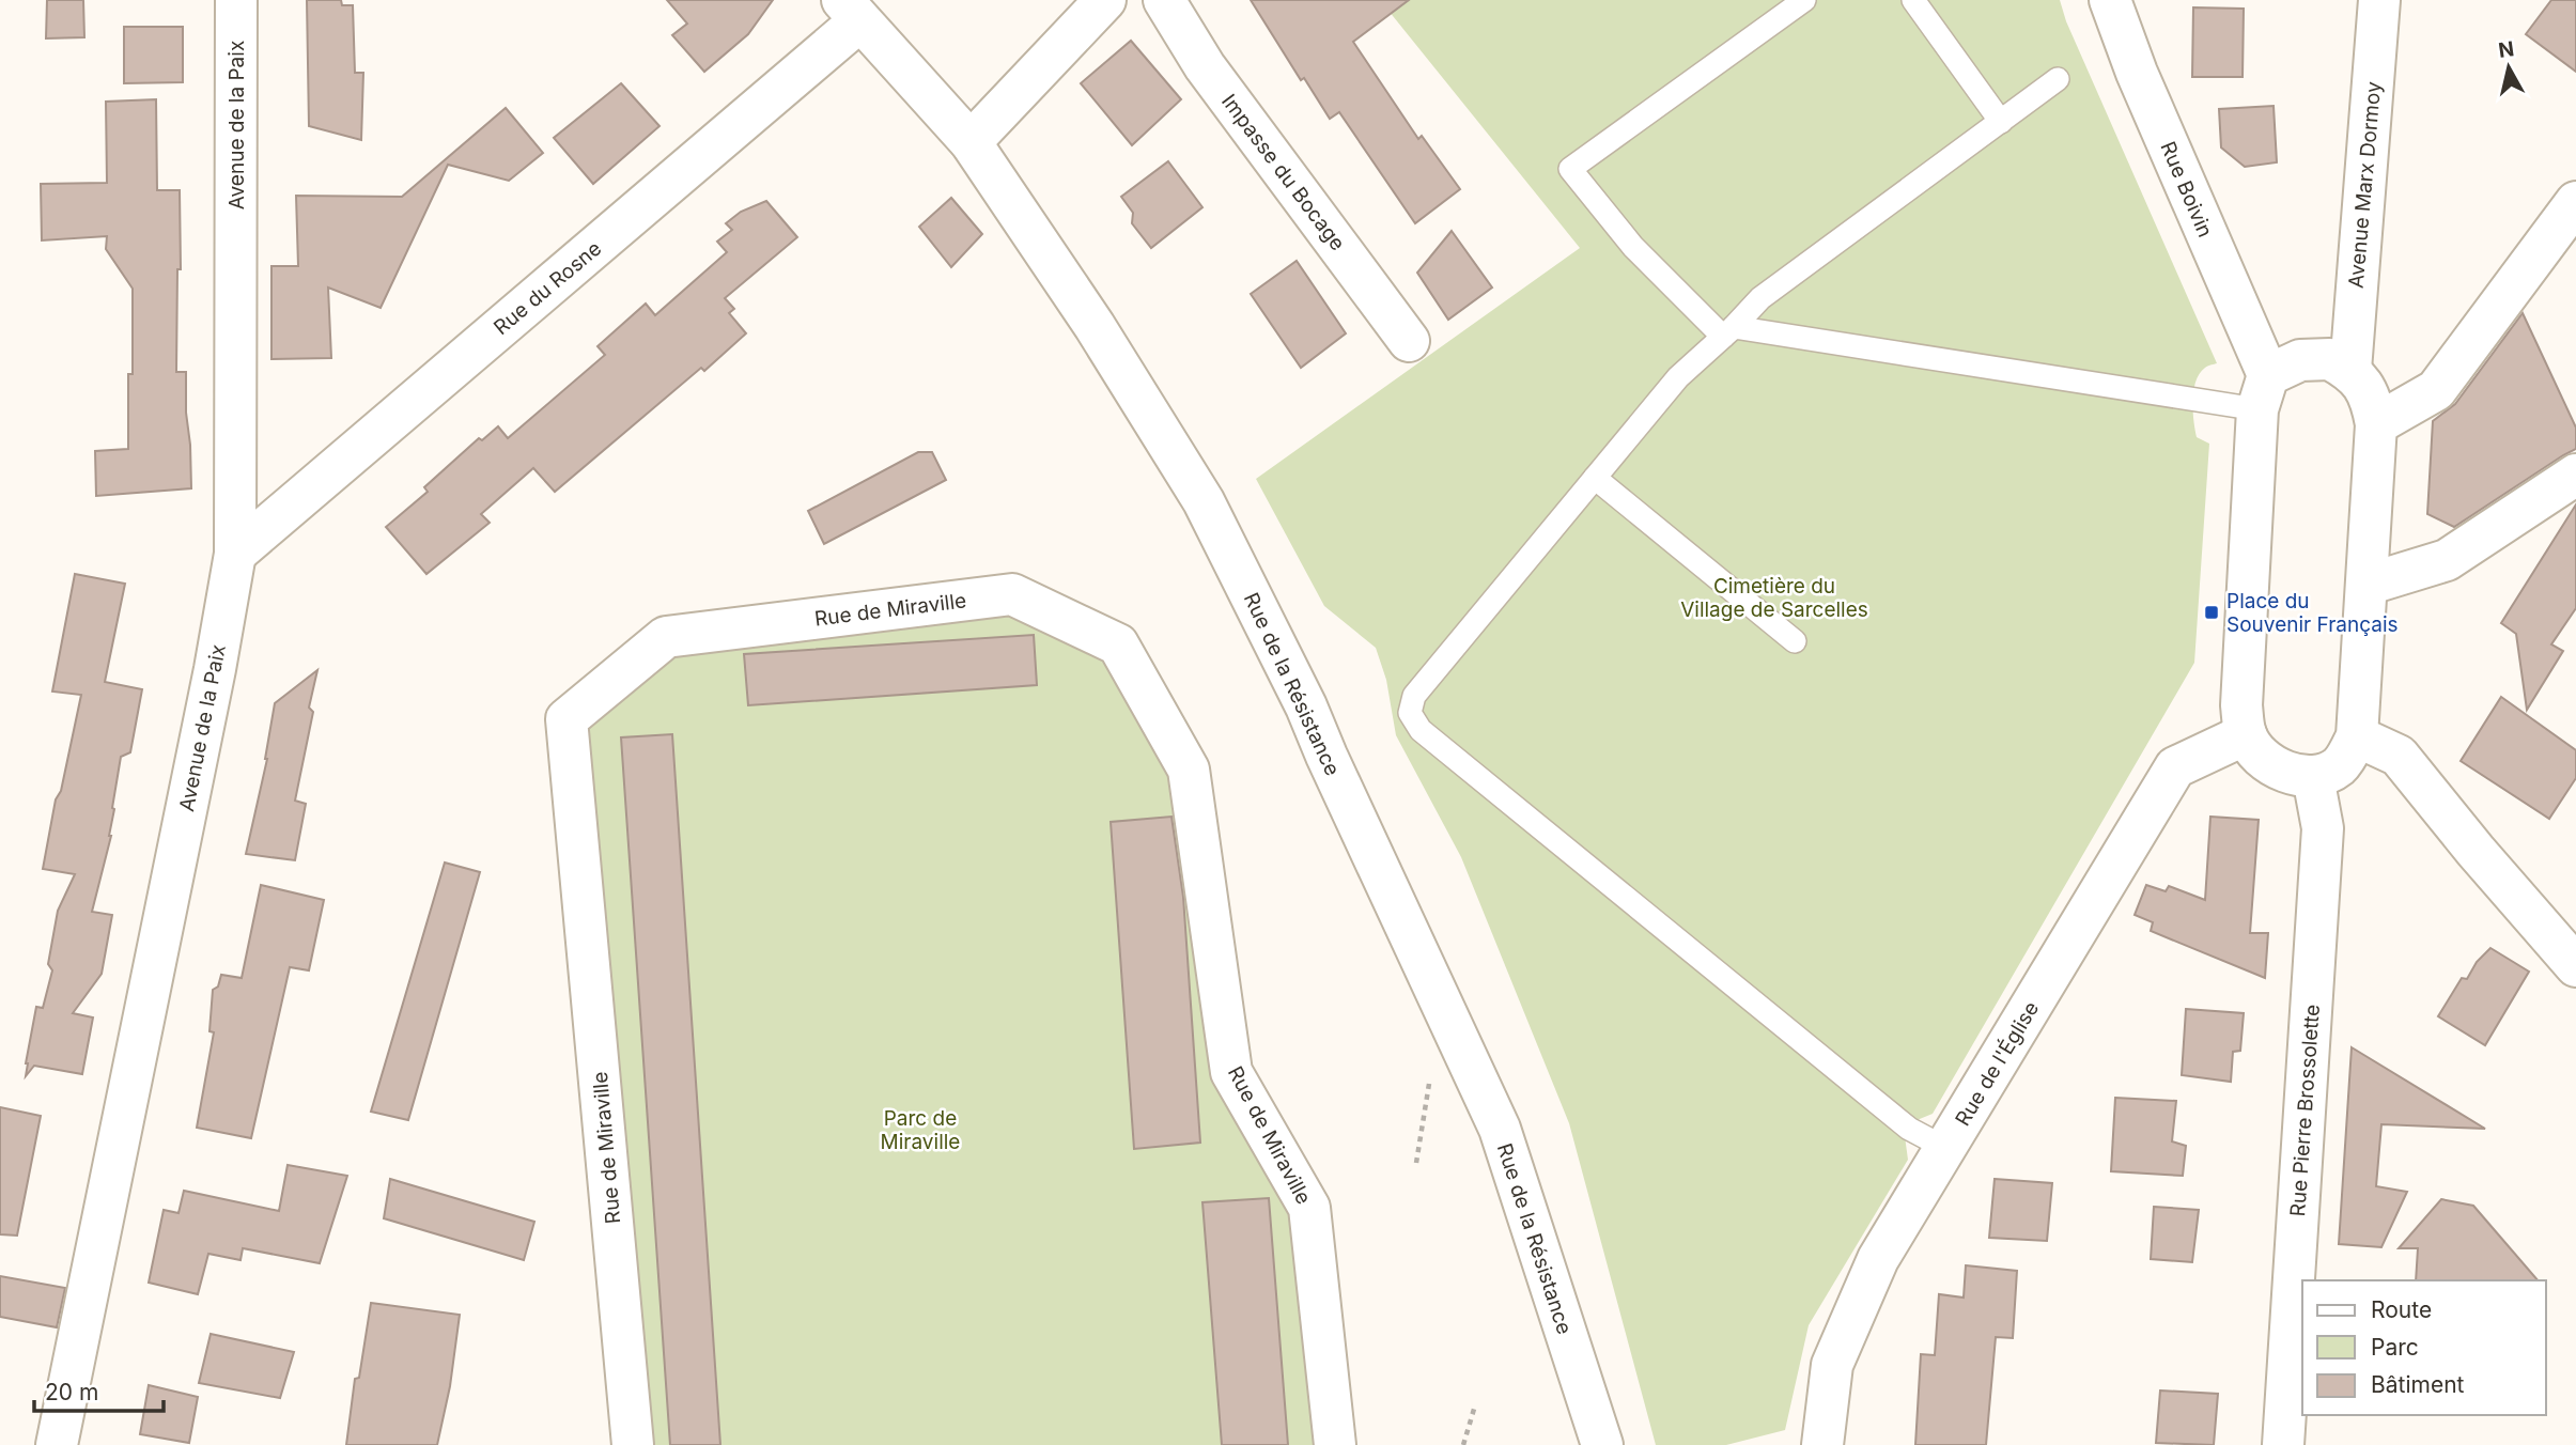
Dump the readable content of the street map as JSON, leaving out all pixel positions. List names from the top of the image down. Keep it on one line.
{"streets":{"street":["Avenue de la Paix","Impasse du Bocage","Avenue Marx Dormoy","Rue Boivin","Rue du Rosne","Rue de Miraville","Rue de la Résistance","Rue de l'Église","Rue Pierre Brossolette"]},"crossings":[["Avenue de la Paix","Rue du Rosne"],["Rue du Rosne","Rue de la Résistance"]],"parks":["Cimetière du Village de Sarcelles","Parc de Miraville"],"places":{"transit":["Place du Souvenir Français"]},"legend":["Route","Parc","Bâtiment"],"scale_bar":"20 m","north":"top"}
